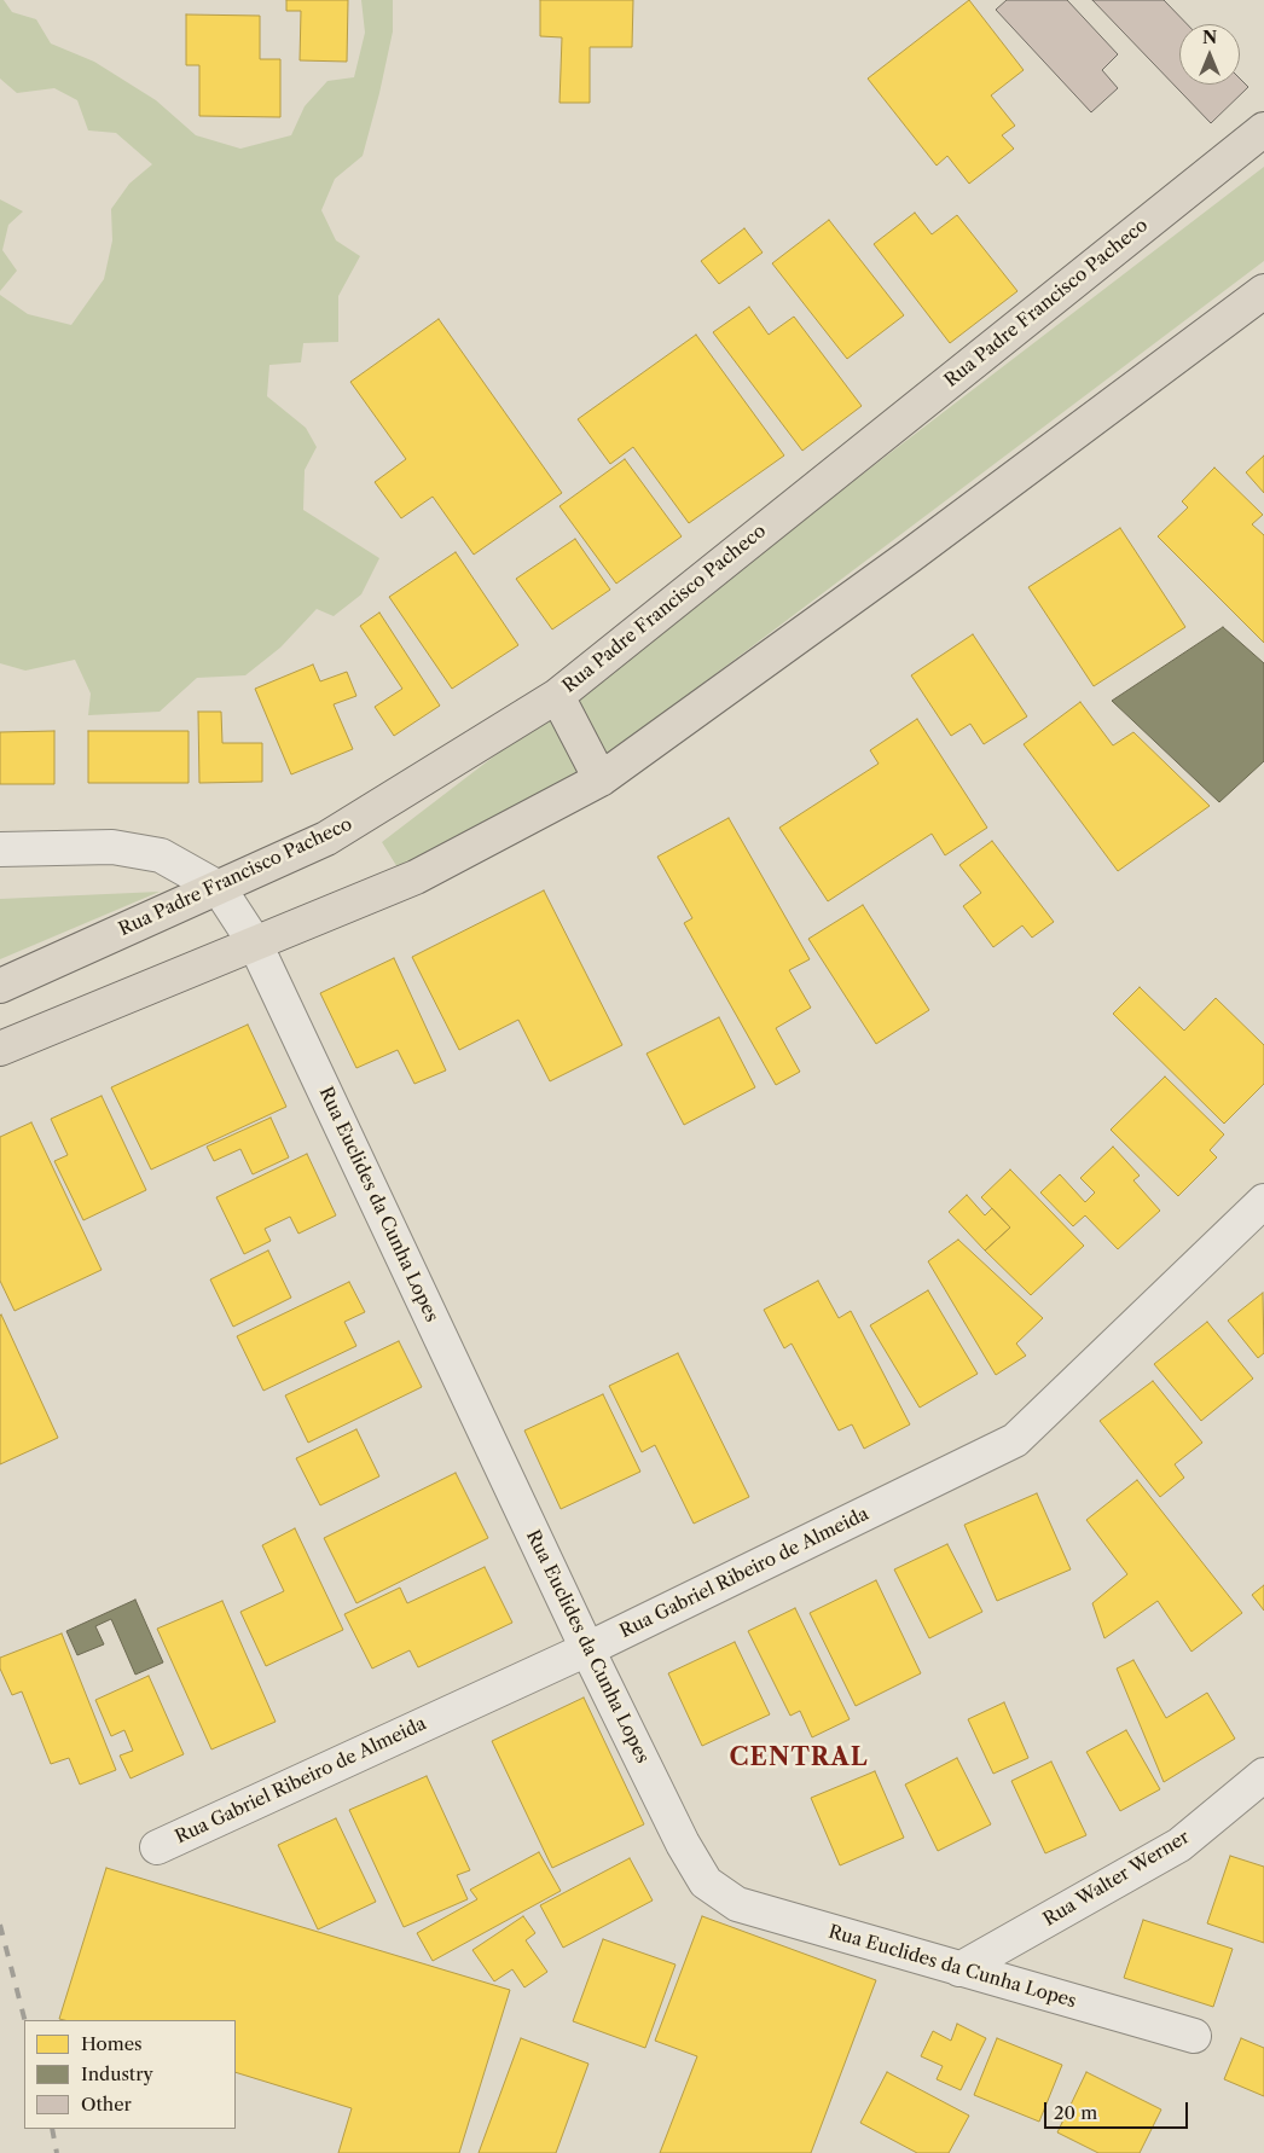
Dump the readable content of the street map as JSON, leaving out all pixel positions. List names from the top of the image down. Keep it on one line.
{"streets":{"main road":["Rua Padre Francisco Pacheco"],"street":["Rua Euclides da Cunha Lopes","Rua Gabriel Ribeiro de Almeida","Rua Walter Werner"]},"crossings":[["Rua Padre Francisco Pacheco","Rua Euclides da Cunha Lopes"],["Rua Euclides da Cunha Lopes","Rua Gabriel Ribeiro de Almeida"],["Rua Euclides da Cunha Lopes","Rua Walter Werner"]],"districts":["CENTRAL"],"legend":["Homes","Industry","Other"],"scale_bar":"20 m","north":"top"}
